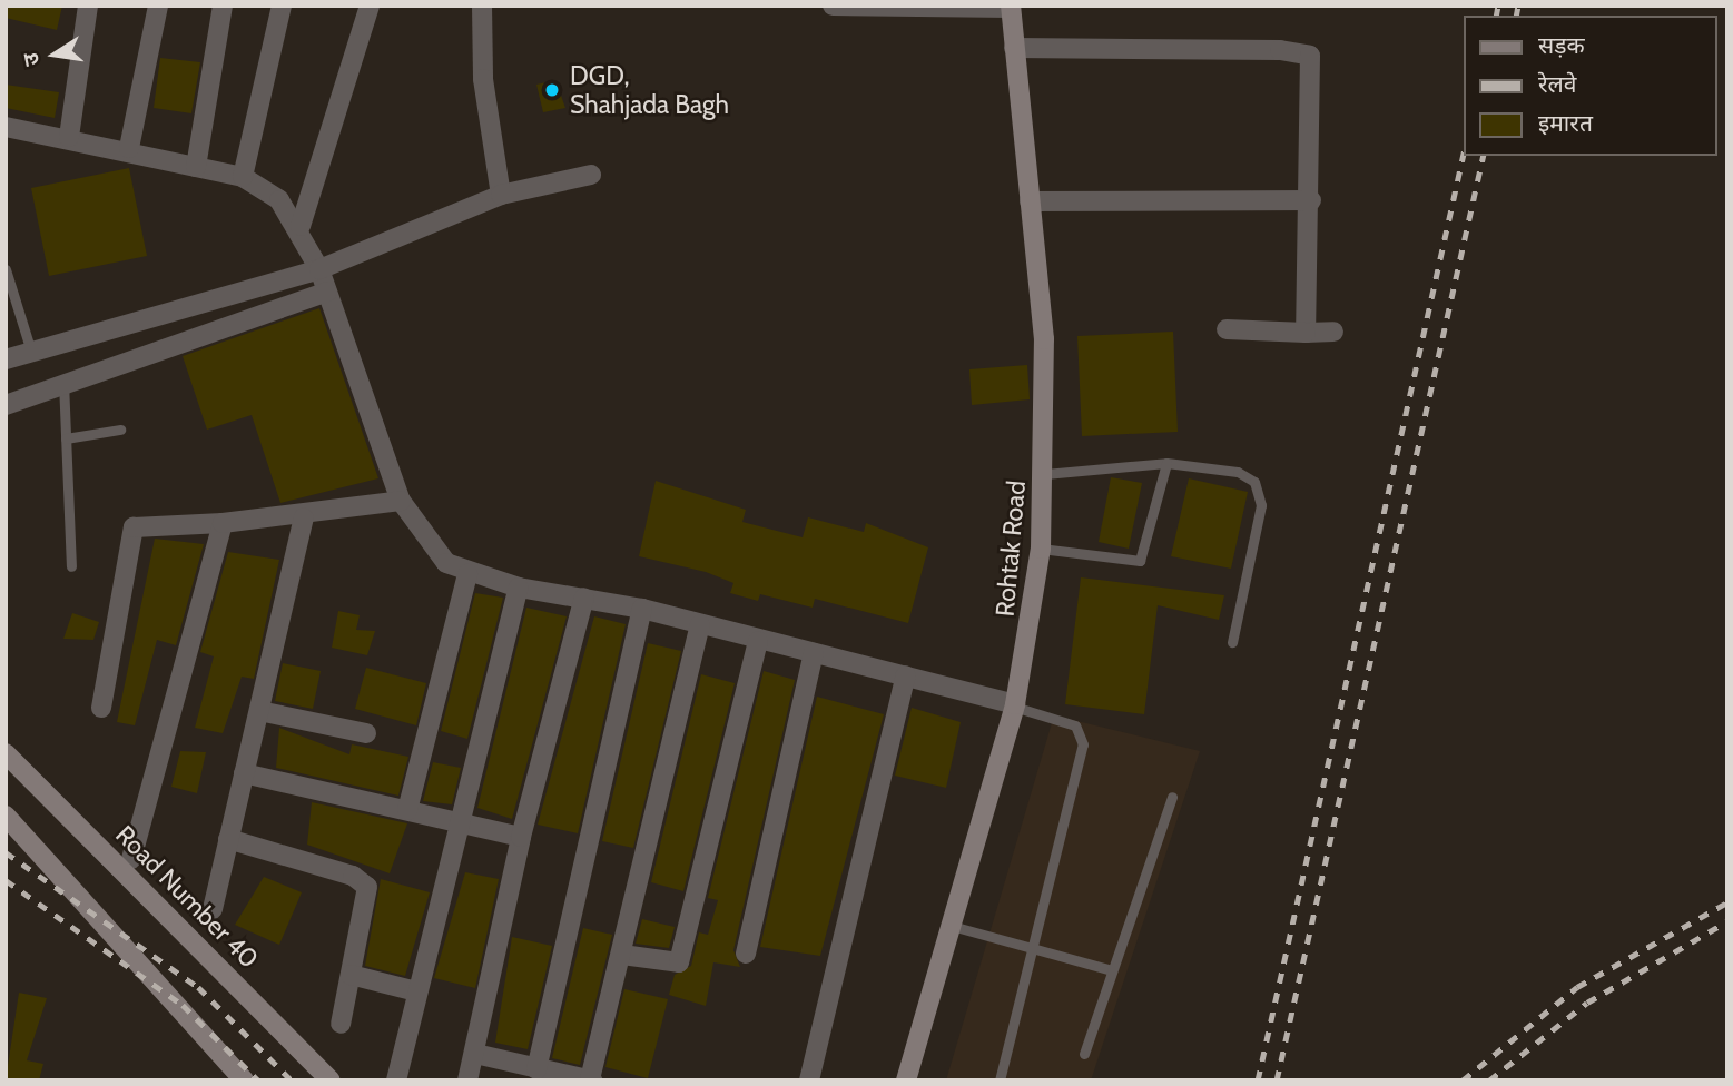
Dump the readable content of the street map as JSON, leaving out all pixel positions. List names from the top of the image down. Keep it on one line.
{"streets":{"street":["Rohtak Road","Road Number 40"]},"places":["DGD, Shahjada Bagh"],"legend":["सड़क","रेलवे","इमारत"],"north":"left"}
